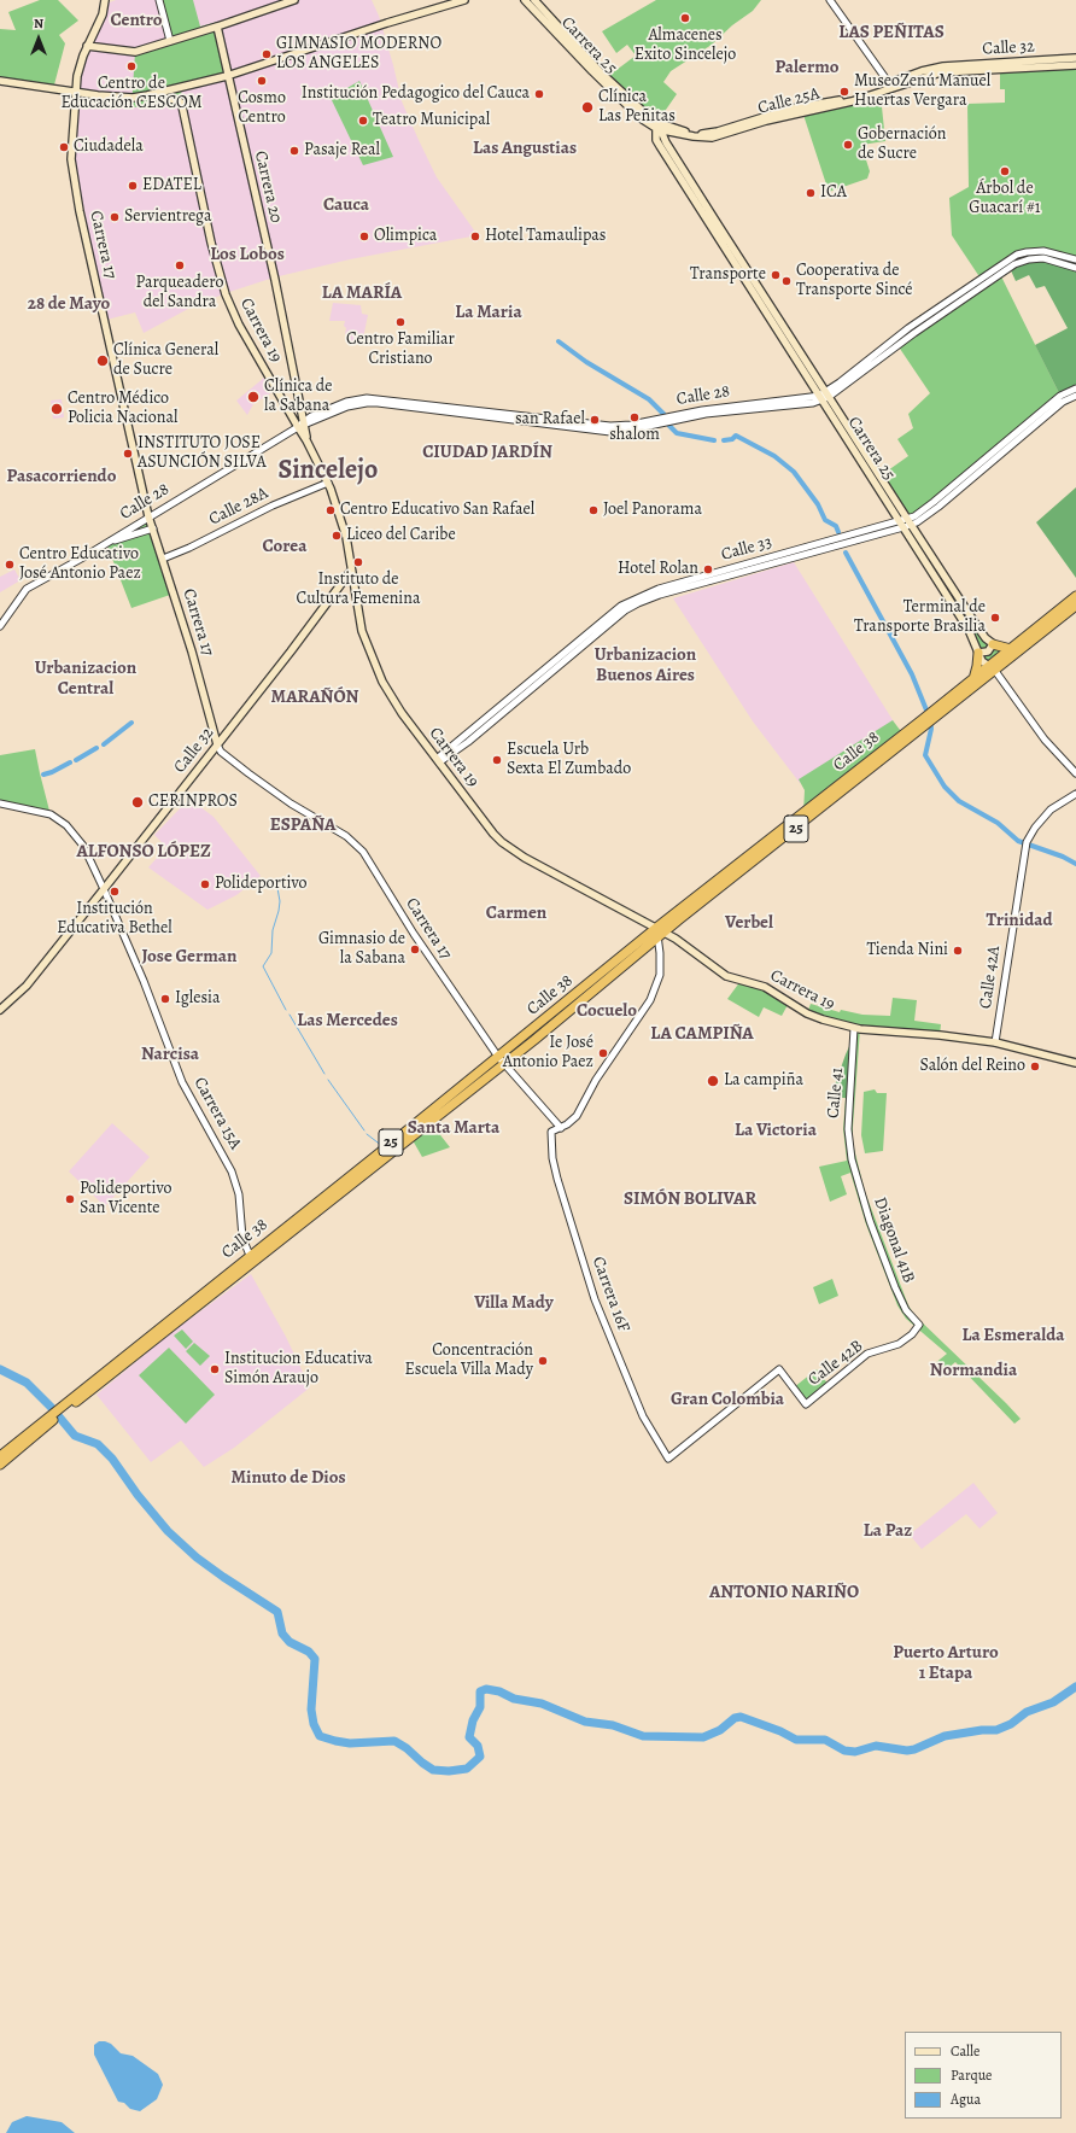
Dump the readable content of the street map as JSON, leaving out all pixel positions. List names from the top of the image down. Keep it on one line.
{"streets":{"highway":["Calle 38","25"],"main road":["Carrera 25","Calle 32","Calle 25A","Carrera 20","Carrera 17","Carrera 19"],"street":["Calle 28","Calle 28A","Calle 33","Calle 42A","Calle 41","Carrera 15A","Diagonal 41B","Carrera 16F","Calle 42B"]},"crossings":[["Carrera 25","Calle 25A"],["Carrera 25","Calle 28"],["Carrera 25","Calle 33"],["Carrera 25","Calle 38"],["Calle 32","Calle 25A"],["Calle 32","Carrera 17"],["Calle 32","Carrera 19"],["Calle 32","Carrera 15A"],["Carrera 20","Carrera 19"],["Carrera 20","Calle 28"],["Carrera 17","Calle 28"],["Carrera 17","Calle 28A"],["Carrera 17","Calle 38"],["Carrera 17","Carrera 16F"],["Carrera 19","Calle 28"],["Carrera 19","Calle 28A"],["Carrera 19","Calle 33"],["Carrera 19","Calle 38"],["Carrera 19","Calle 42A"],["Carrera 19","Calle 41"],["Calle 38","Carrera 15A"],["Calle 41","Diagonal 41B"],["Diagonal 41B","Calle 42B"],["Carrera 16F","Calle 42B"]],"districts":["Centro","LAS PEÑITAS","Palermo","Las Angustias","Cauca","Los Lobos","LA MARÍA","28 de Mayo","La Maria","CIUDAD JARDÍN","Sincelejo","Pasacorriendo","Corea","Urbanizacion Buenos Aires","Urbanizacion Central","MARAÑÓN","ESPAÑA","ALFONSO LÓPEZ","Carmen","Trinidad","Verbel","Jose German","Cocuelo","Las Mercedes","LA CAMPIÑA","Narcisa","Santa Marta","La Victoria","SIMÓN BOLIVAR","Villa Mady","La Esmeralda","Normandia","Gran Colombia","Minuto de Dios","La Paz","ANTONIO NARIÑO","Puerto Arturo 1 Etapa"],"places":["Almacenes Exito Sincelejo","GIMNASIO MODERNO LOS ANGELES","Centro de Educación CESCOM","Cosmo Centro","MuseoZenú Manuel Huertas Vergara","Institución Pedagogico del Cauca","Clínica Las Peñitas","Teatro Municipal","Gobernación de Sucre","Ciudadela","Pasaje Real","Árbol de Guacarí #1","EDATEL","ICA","Servientrega","Olimpica","Hotel Tamaulipas","Parqueadero del Sandra","Transporte","Cooperativa de Transporte Sincé","Centro Familiar Cristiano","Clínica General de Sucre","Clínica de la Sabana","Centro Médico Policia Nacional","shalom","san Rafael","INSTITUTO JOSE ASUNCIÓN SILVA","Centro Educativo San Rafael","Joel Panorama","Liceo del Caribe","Instituto de Cultura Femenina","Centro Educativo José Antonio Paez","Hotel Rolan","Terminal de Transporte Brasilia","Escuela Urb Sexta El Zumbado","CERINPROS","Polideportivo","Institución Educativa Bethel","Gimnasio de la Sabana","Tienda Nini","Iglesia","Ie José Antonio Paez","Salón del Reino","La campiña","Polideportivo San Vicente","Concentración Escuela Villa Mady","Institucion Educativa Simón Araujo"],"legend":["Calle","Parque","Agua"],"north":"top"}
